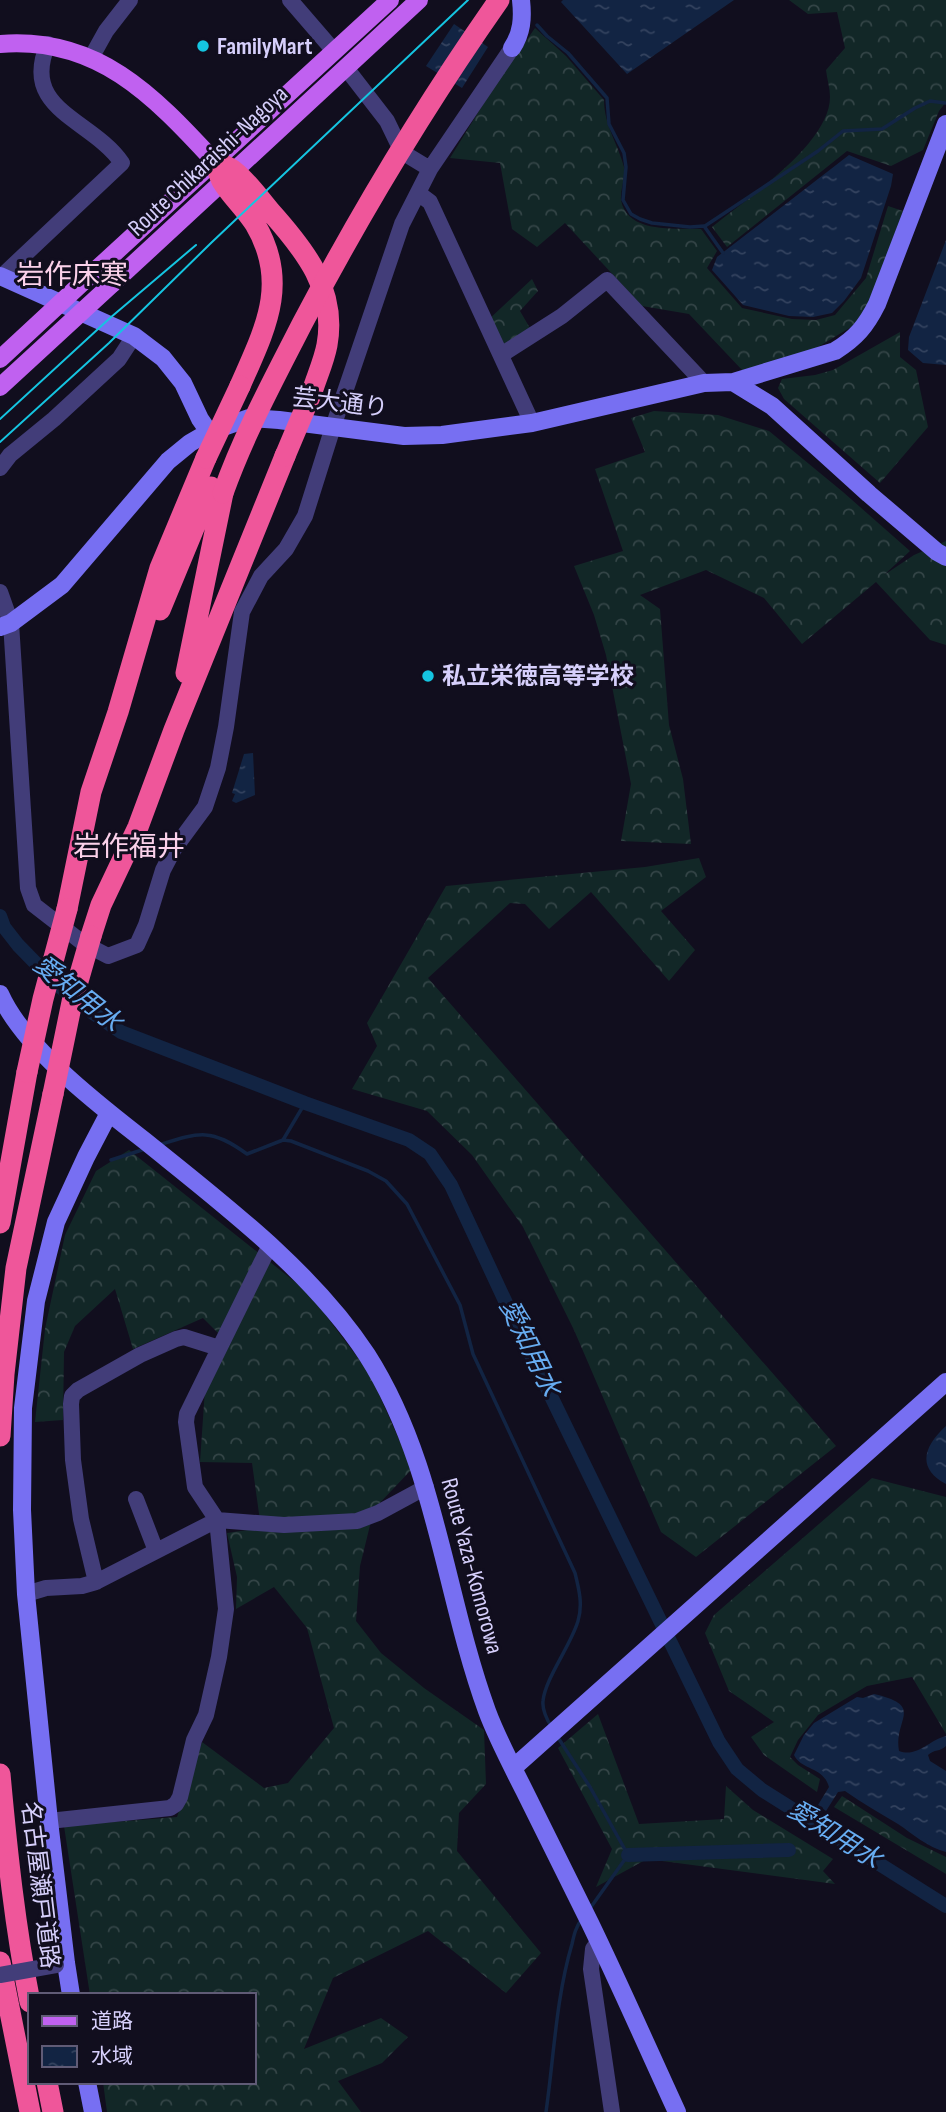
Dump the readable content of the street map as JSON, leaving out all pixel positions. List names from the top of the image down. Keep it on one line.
{"streets":{"highway":["名古屋瀬戸道路"],"main road":["Route Chikaraishi-Nagoya"],"street":["芸大通り","Route Yaza-Komorowa"]},"districts":["岩作床寒","岩作福井"],"water":["愛知用水"],"places":["FamilyMart","私立栄徳高等学校"],"legend":["道路","水域"]}
